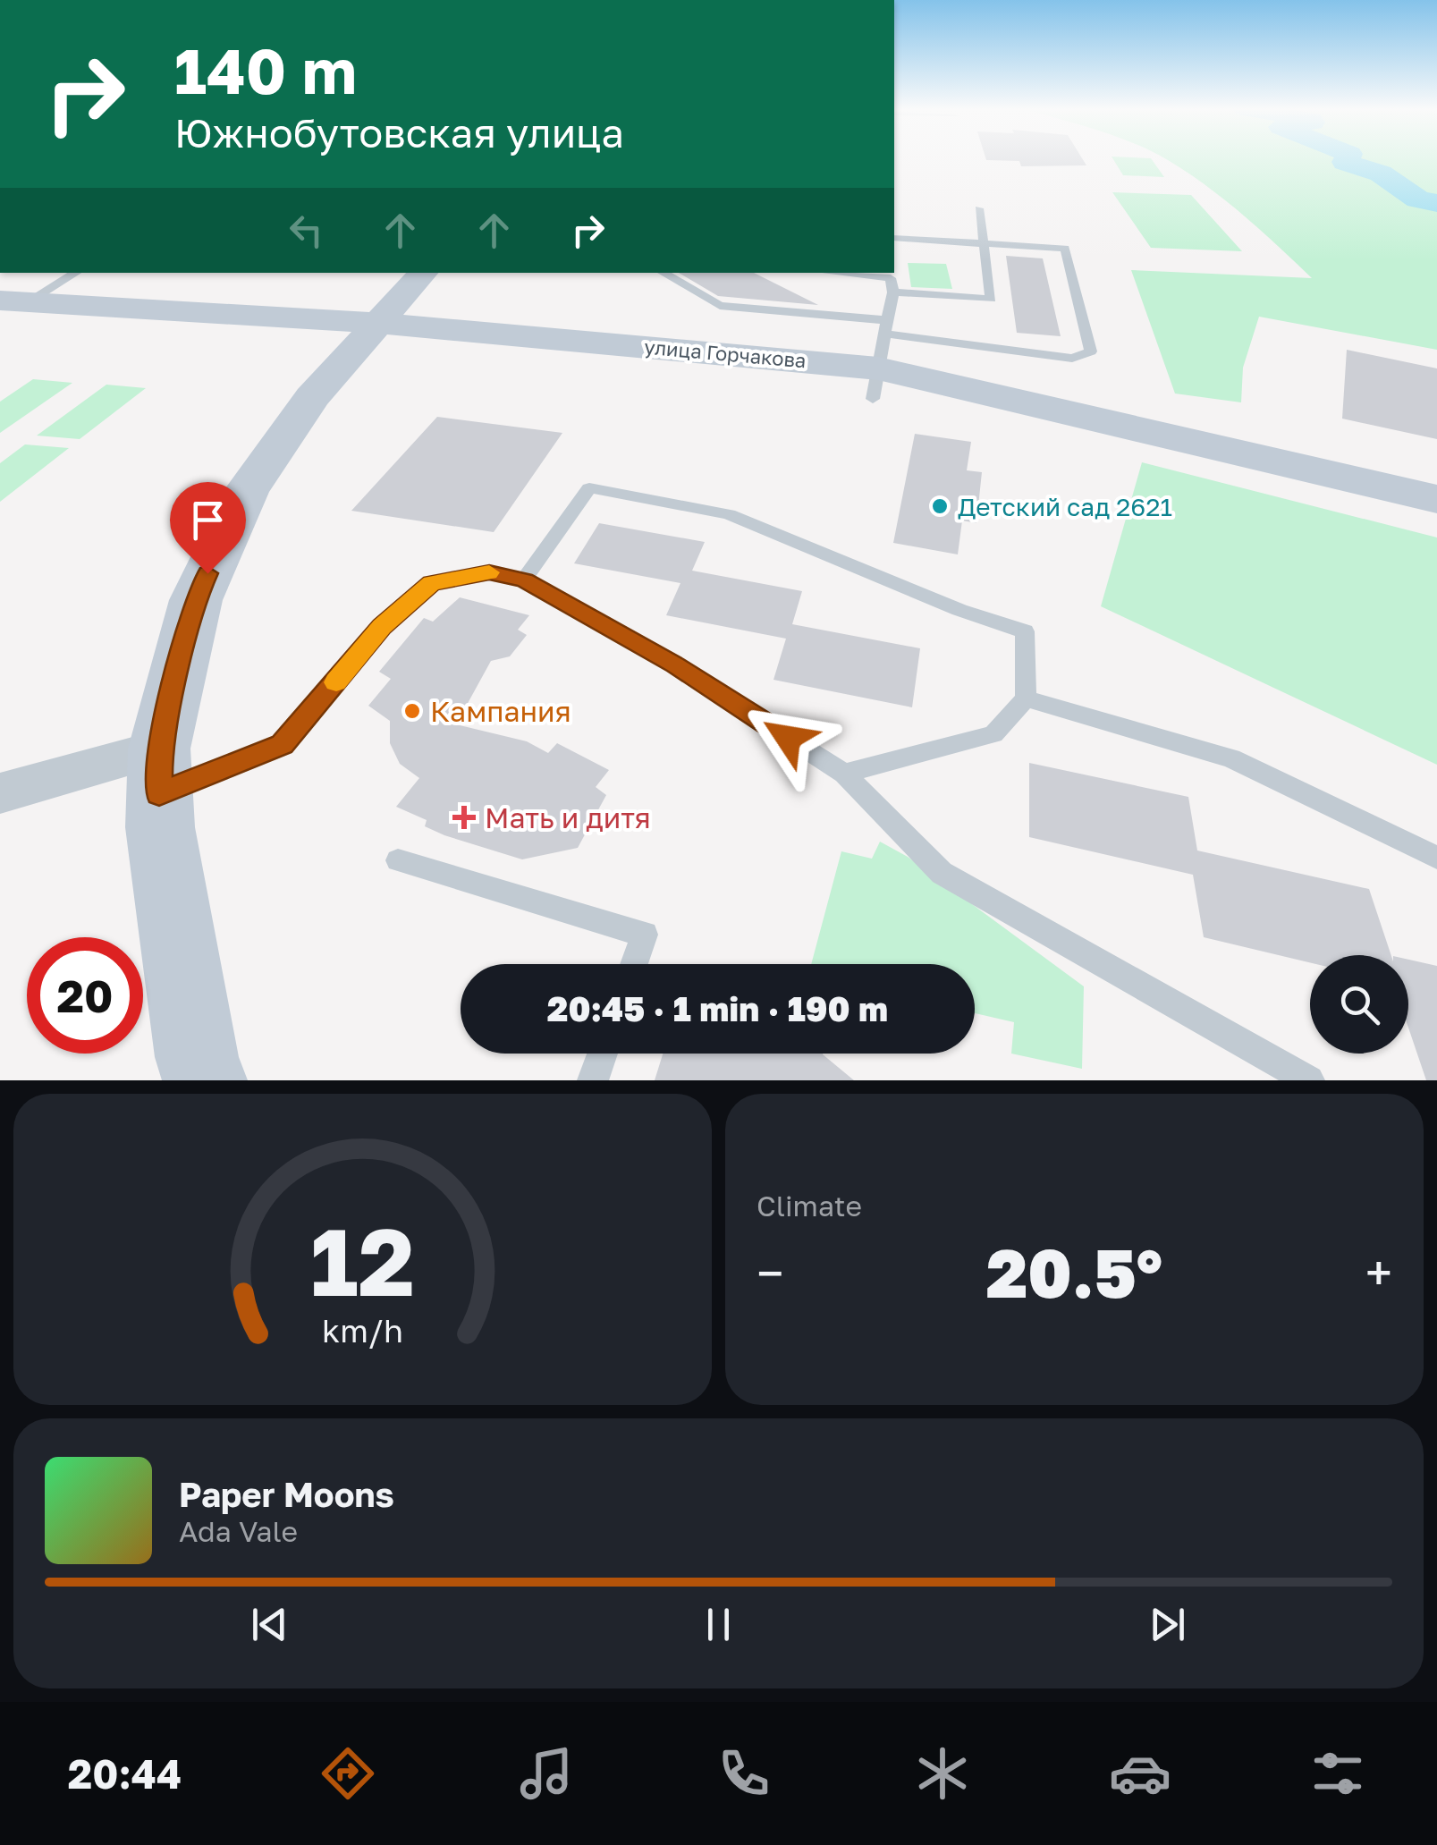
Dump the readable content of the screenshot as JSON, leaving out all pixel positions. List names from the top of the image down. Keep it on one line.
{"streets":{"street":["улица Горчакова"]},"places":{"other":["Детский сад 2621","Кампания"],"health":["Мать и дитя"]},"page":{"turn":["140 m","Южнобутовская улица"],"limit":"20","trip":"20:45 · 1 min · 190 m","tile":"Climate","heat":["−","20.5°","+"],"song":["Paper Moons","Ada Vale"],"tabs":"20:44","gauge":["12","km/h"]}}
